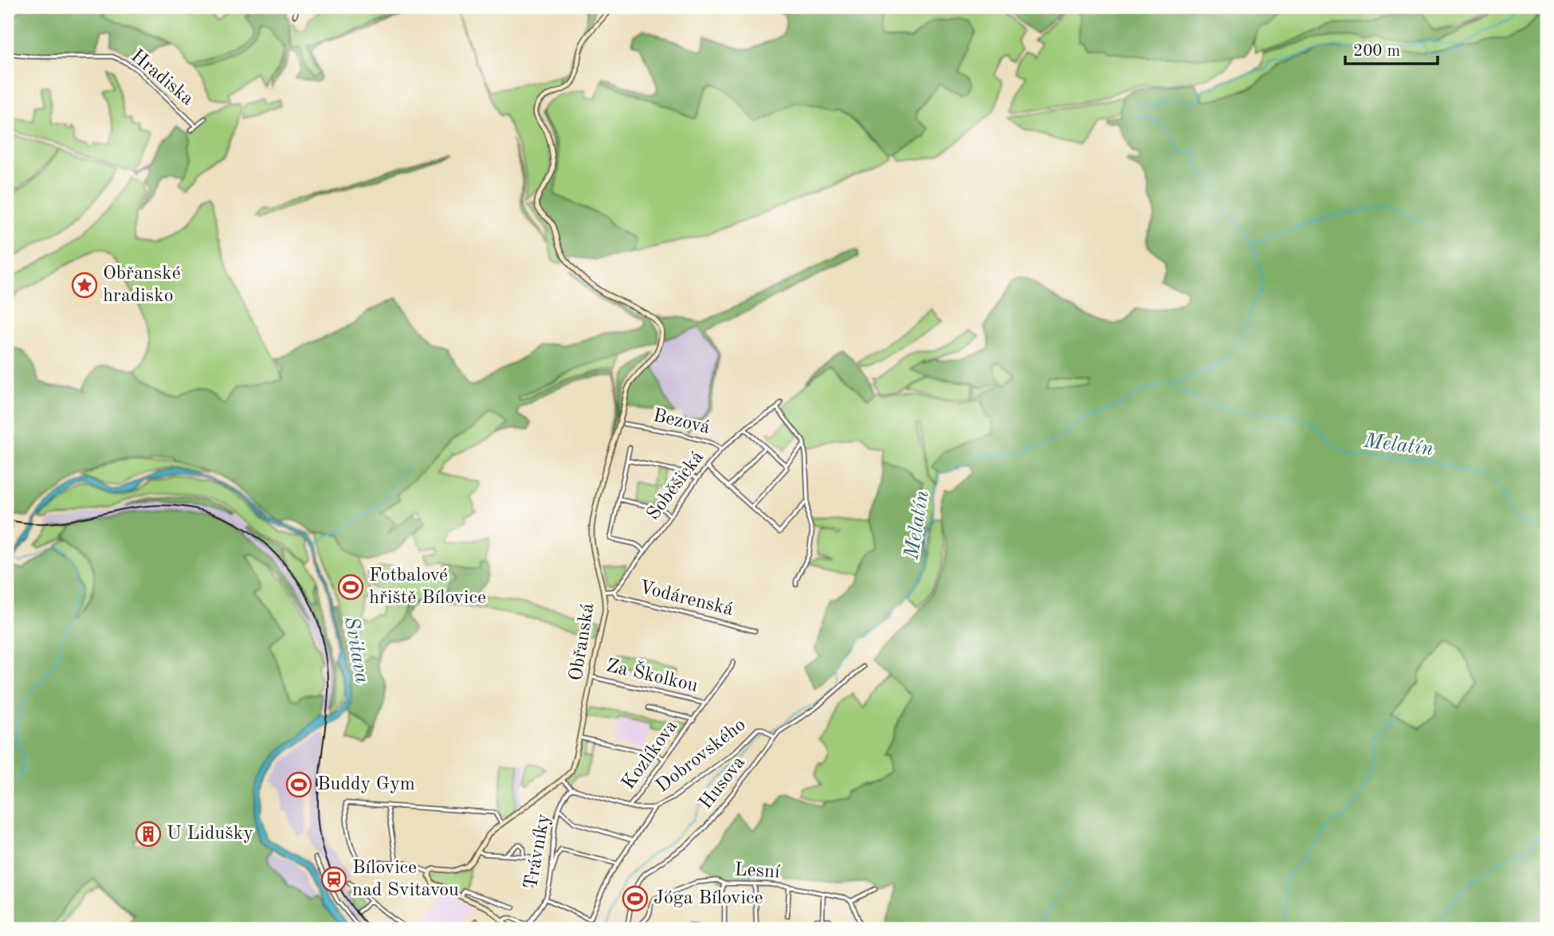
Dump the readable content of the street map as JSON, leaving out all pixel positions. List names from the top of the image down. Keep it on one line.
{"streets":{"main road":["Obřanská"],"street":["Hradiska","Bezová","Soběšická","Vodárenská","Za Školkou","Kozlíkova","Dobrovského","Husova","Trávníky","Lesní"]},"crossings":[["Bezová","Soběšická"],["Soběšická","Vodárenská"],["Obřanská","Za Školkou"],["Za Školkou","Kozlíkova"],["Dobrovského","Husova"],["Dobrovského","Trávníky"]],"water":["Melatín","Svitava"],"places":{"place":["Obřanské hradisko"],"sports":["Fotbalové hřiště Bílovice","Buddy Gym","Jóga Bílovice"],"building":["U Lidušky"],"station":["Bílovice nad Svitavou"]},"scale_bar":"200 m"}
